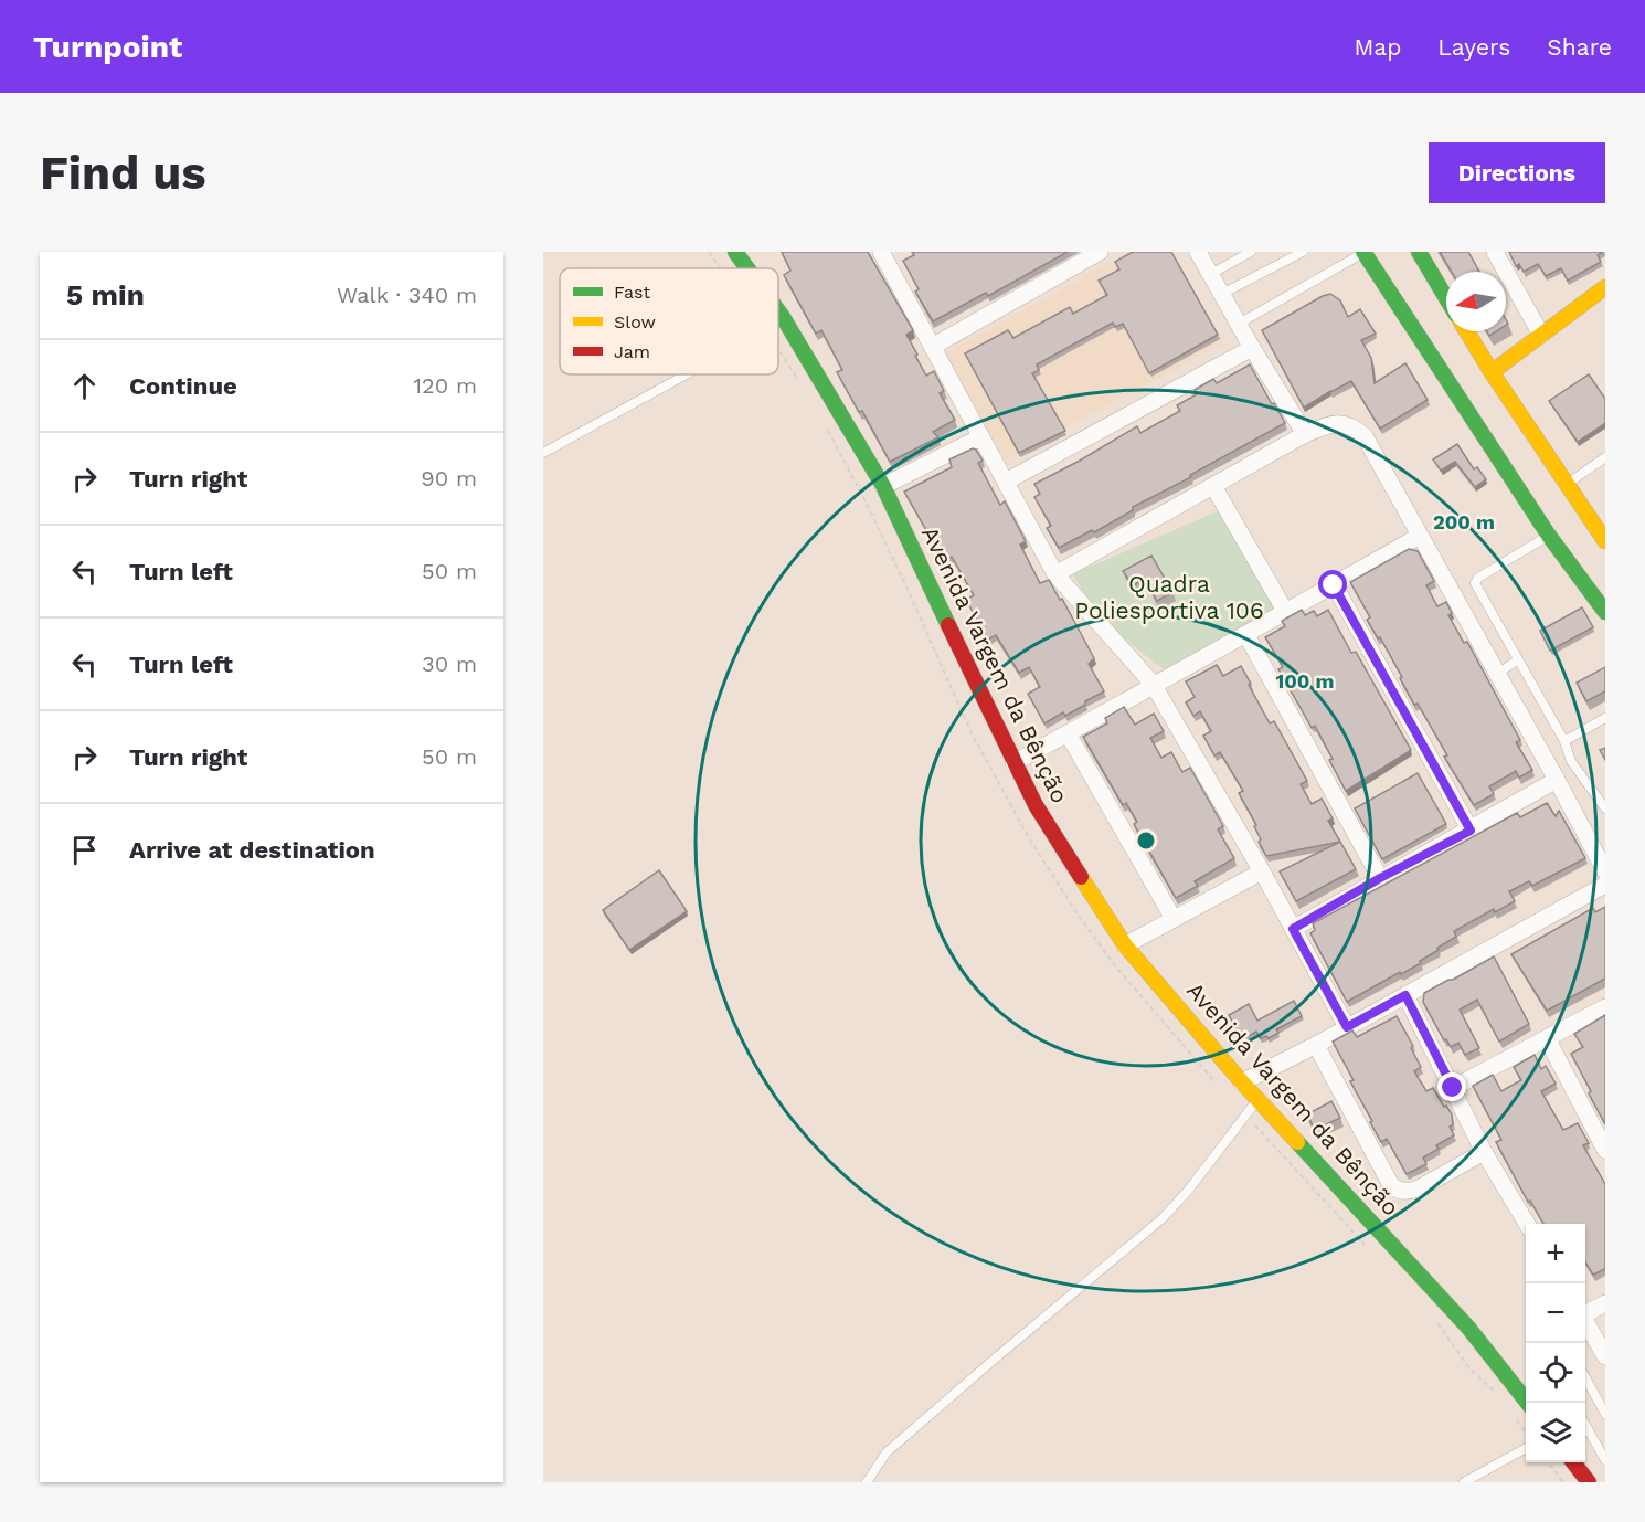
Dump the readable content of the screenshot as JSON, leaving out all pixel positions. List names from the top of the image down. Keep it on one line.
{"streets":{"street":["Avenida Vargem da Bênção"]},"parks":["Quadra Poliesportiva 106"],"legend":["Fast","Slow","Jam"],"north":"left","page":{"header":"Turnpoint","nav":["Map","Layers","Share"],"buttons":"Directions","title":"Find us","heading":["5 min","Walk · 340 m"],"list":[["Continue","120 m"],["Turn right","90 m"],["Turn left","50 m"],["Turn left","30 m"],["Turn right","50 m"],"Arrive at destination"],"map_buttons":["+","−"]},"rings":["200 m","100 m"]}
